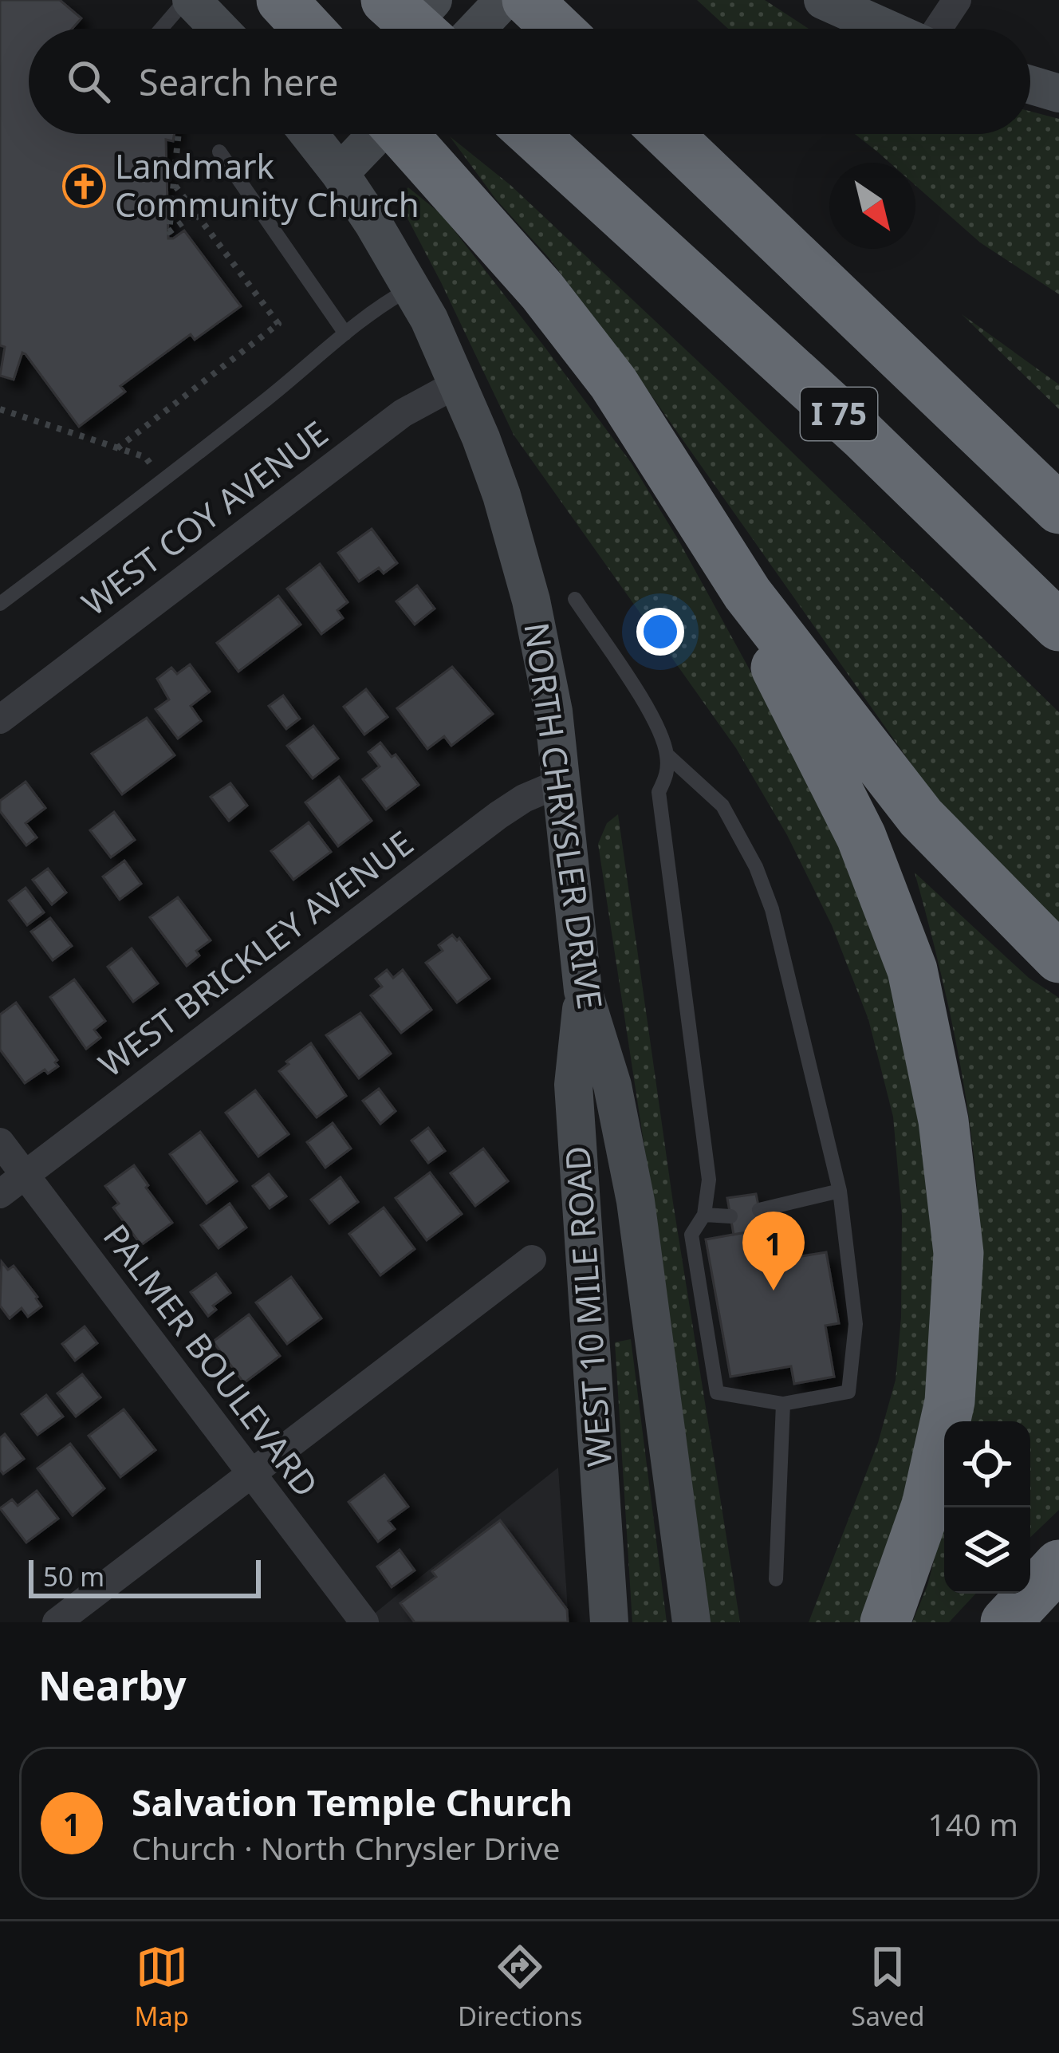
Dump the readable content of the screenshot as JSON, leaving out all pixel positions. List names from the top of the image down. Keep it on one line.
{"streets":{"highway":["I 75"],"main road":["NORTH CHRYSLER DRIVE","WEST 10 MILE ROAD"],"street":["WEST COY AVENUE","WEST BRICKLEY AVENUE","PALMER BOULEVARD"]},"crossings":[["WEST COY AVENUE","NORTH CHRYSLER DRIVE"],["NORTH CHRYSLER DRIVE","WEST BRICKLEY AVENUE"],["NORTH CHRYSLER DRIVE","WEST 10 MILE ROAD"],["WEST BRICKLEY AVENUE","PALMER BOULEVARD"]],"places":{"church":["Landmark Community Church"]},"scale_bar":"50 m","north":"bottom right","page":{"search":"Search here","pins":"1","scale":"50 m","heading":"Nearby","list":[{"mark":"1","name":"Salvation Temple Church","note":"Church · North Chrysler Drive","value":"140 m"}],"nav":["Map","Directions","Saved"]}}
